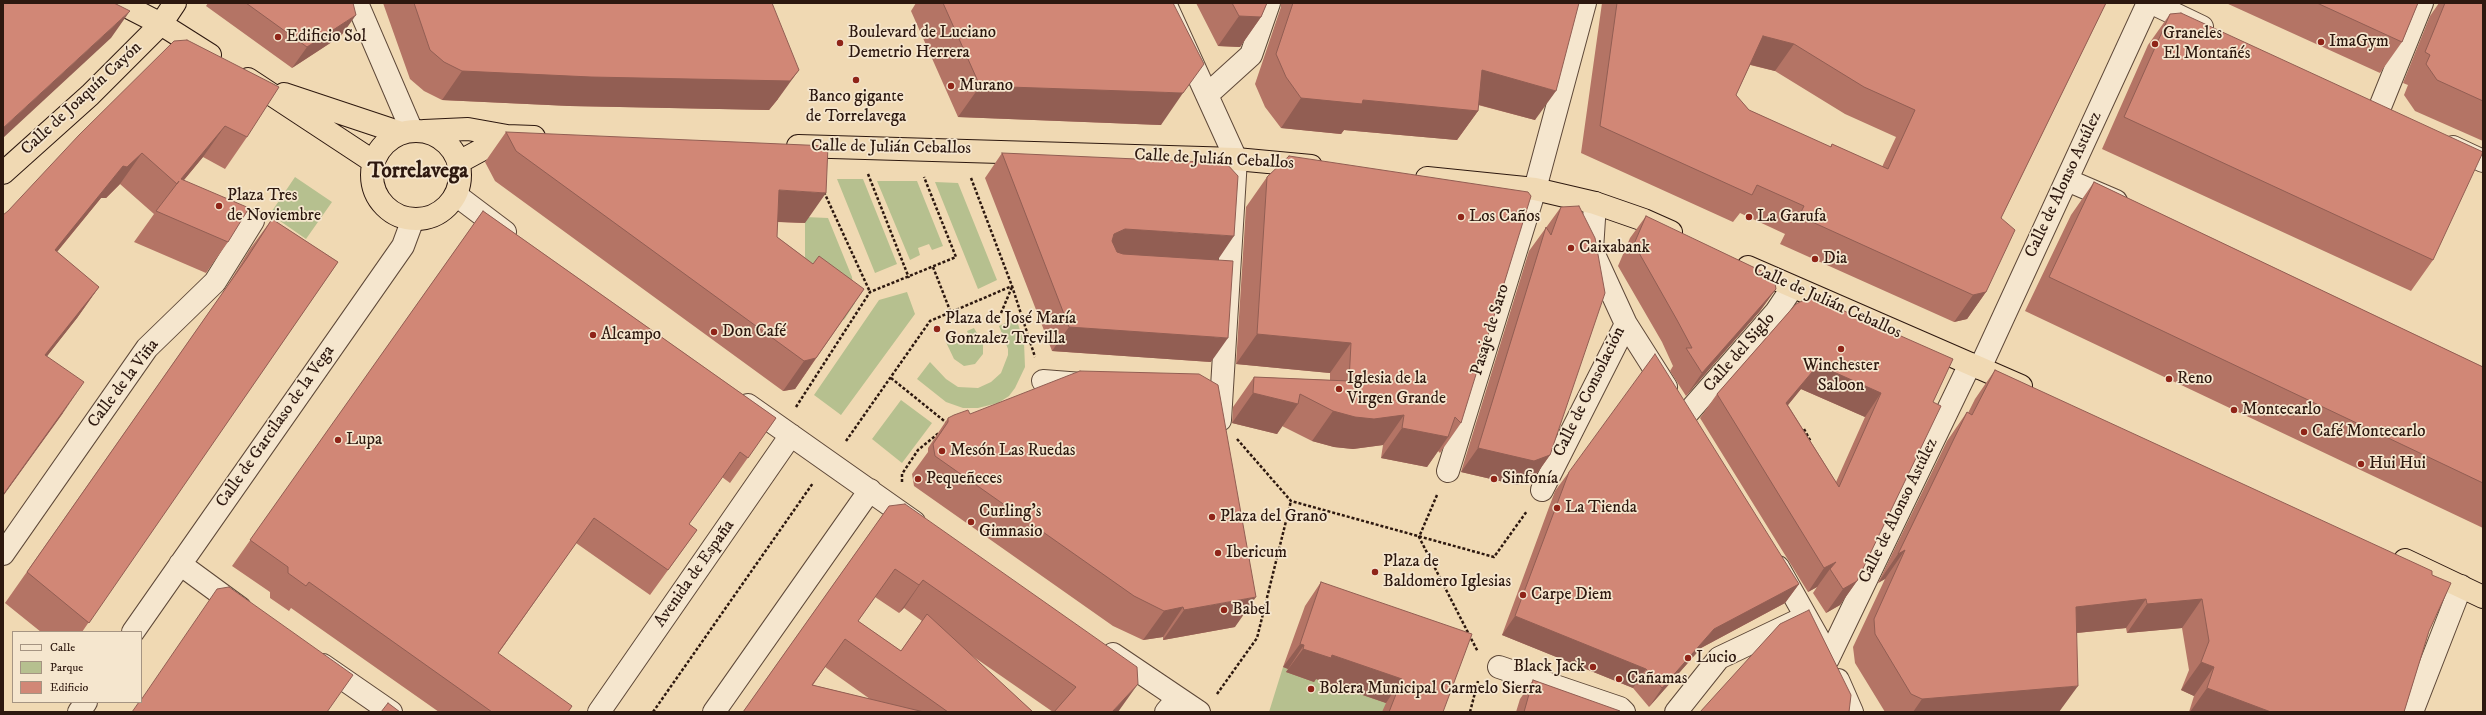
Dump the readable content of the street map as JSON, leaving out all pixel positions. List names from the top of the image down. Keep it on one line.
{"streets":{"highway":["Calle de Joaquín Cayón","Calle de Julián Ceballos"],"street":["Calle de Alonso Astúlez","Pasaje de Saro","Calle del Siglo","Calle de la Viña","Calle de Consolación","Calle de Garcilaso de la Vega","Avenida de España"]},"crossings":[["Calle de Julián Ceballos","Calle de Alonso Astúlez"],["Calle de Julián Ceballos","Calle del Siglo"]],"districts":["Torrelavega"],"places":["Edificio Sol","ImaGym","Boulevard de Luciano Demetrio Herrera","Graneles El Montañés","Banco gigante de Torrelavega","Murano","Plaza Tres de Noviembre","Los Caños","La Garufa","Caixabank","Dia","Plaza de José María Gonzalez Trevilla","Don Café","Alcampo","Winchester Saloon","Reno","Iglesia de la Virgen Grande","Montecarlo","Café Montecarlo","Lupa","Mesón Las Ruedas","Hui Hui","Pequeñeces","Sinfonía","La Tienda","Plaza del Grano","Curling's Gimnasio","Ibericum","Plaza de Baldomero Iglesias","Carpe Diem","Babel","Lucio","Black Jack","Cañamas","Bolera Municipal Carmelo Sierra"],"legend":["Calle","Parque","Edificio"]}
